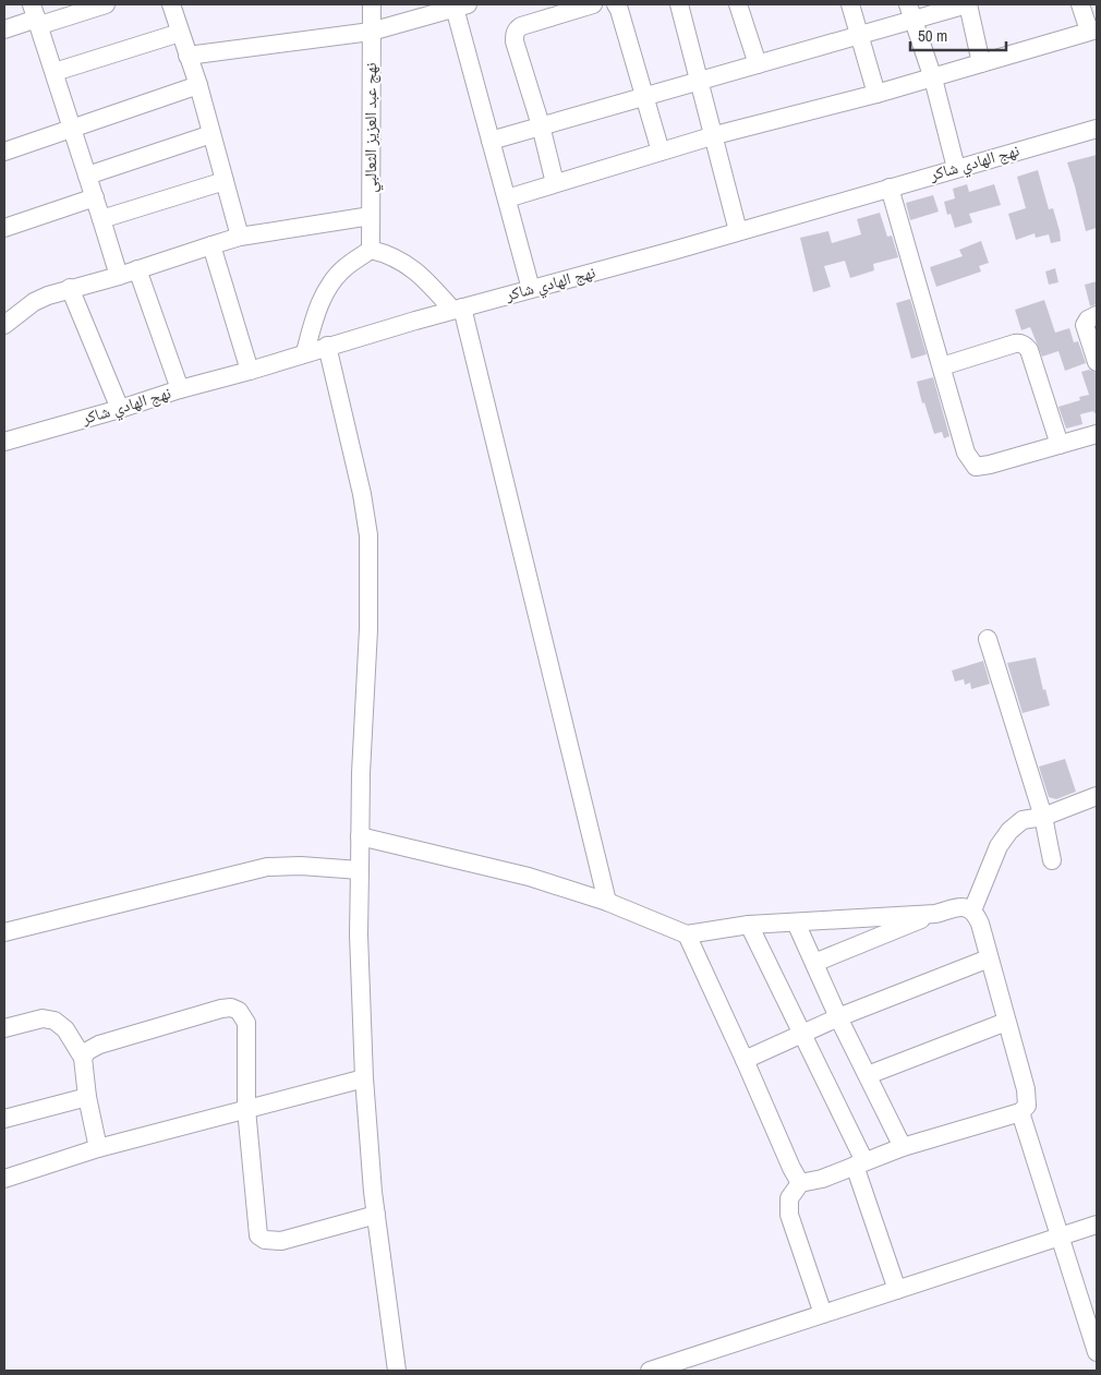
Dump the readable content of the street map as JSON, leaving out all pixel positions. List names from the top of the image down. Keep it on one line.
{"streets":{"street":["نهج عبد العزيز الثعالبي","نهج الهادي شاكر"]},"scale_bar":"50 m"}
